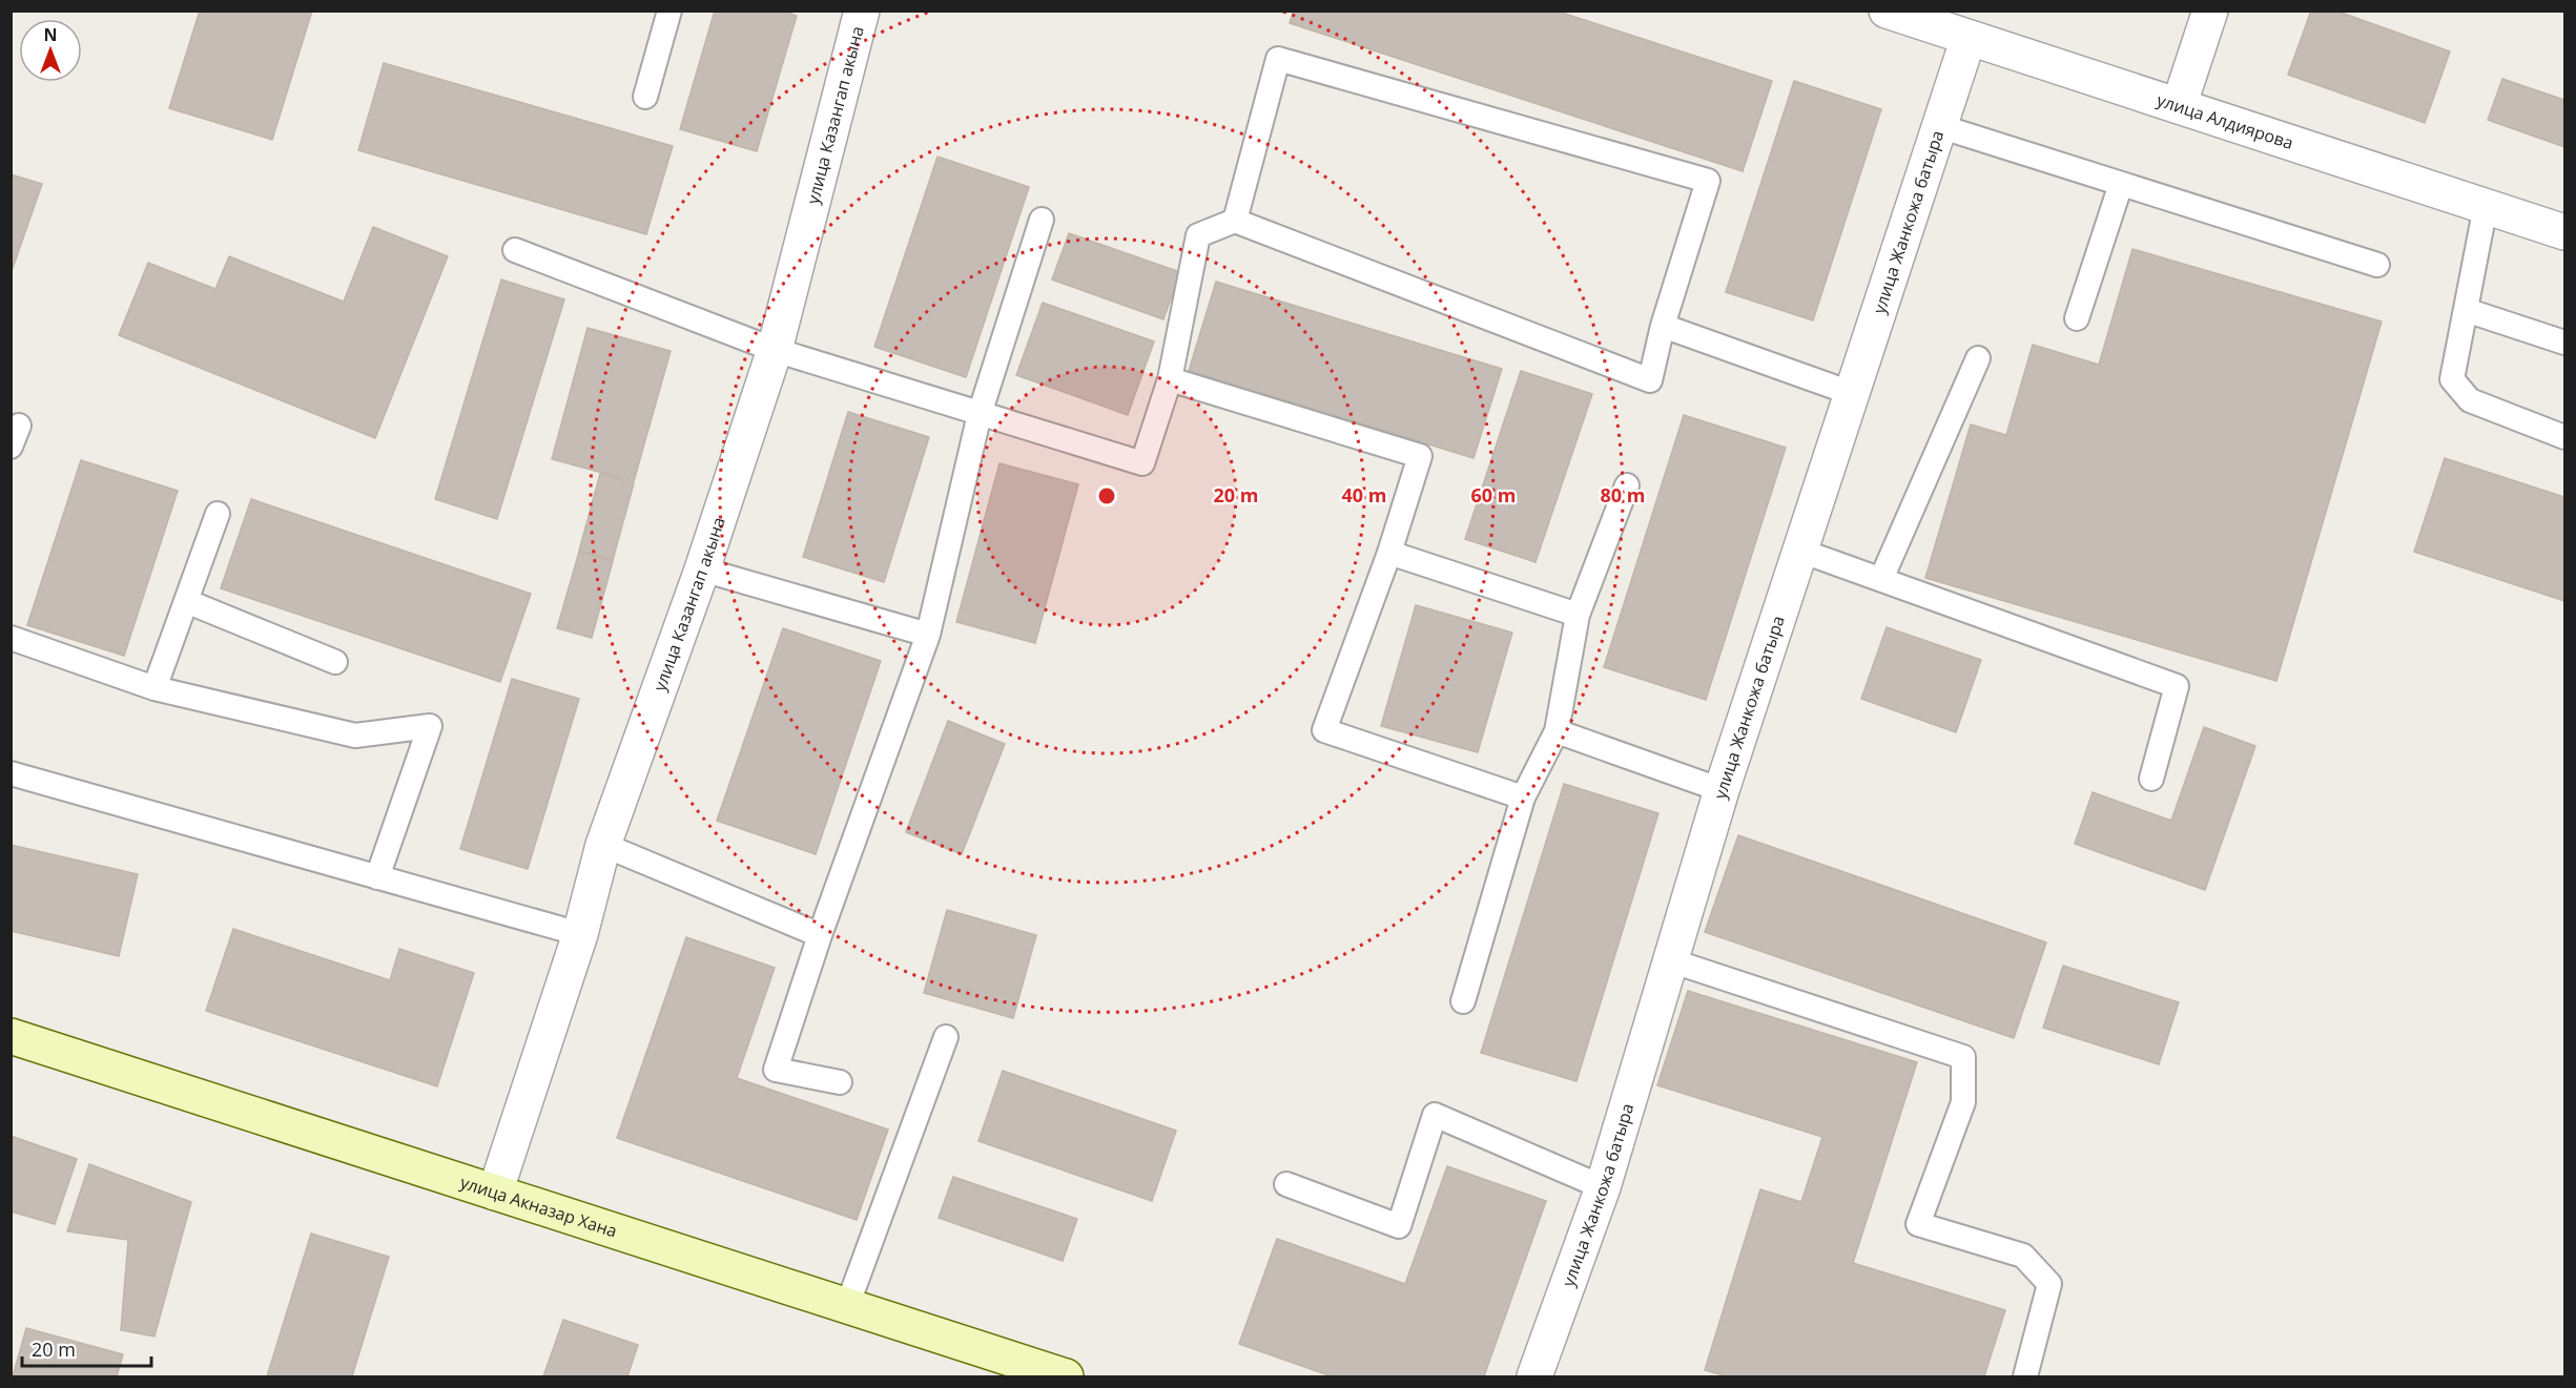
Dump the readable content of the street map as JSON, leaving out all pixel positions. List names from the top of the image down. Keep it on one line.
{"streets":{"main road":["улица Акназар Хана"],"street":["улица Казангап акына","улица Алдиярова","улица Жанкожа батыра"]},"crossings":[["улица Казангап акына","улица Акназар Хана"],["улица Алдиярова","улица Жанкожа батыра"]],"scale_bar":"20 m","north":"top","rings":["20 m","40 m","60 m","80 m"]}
